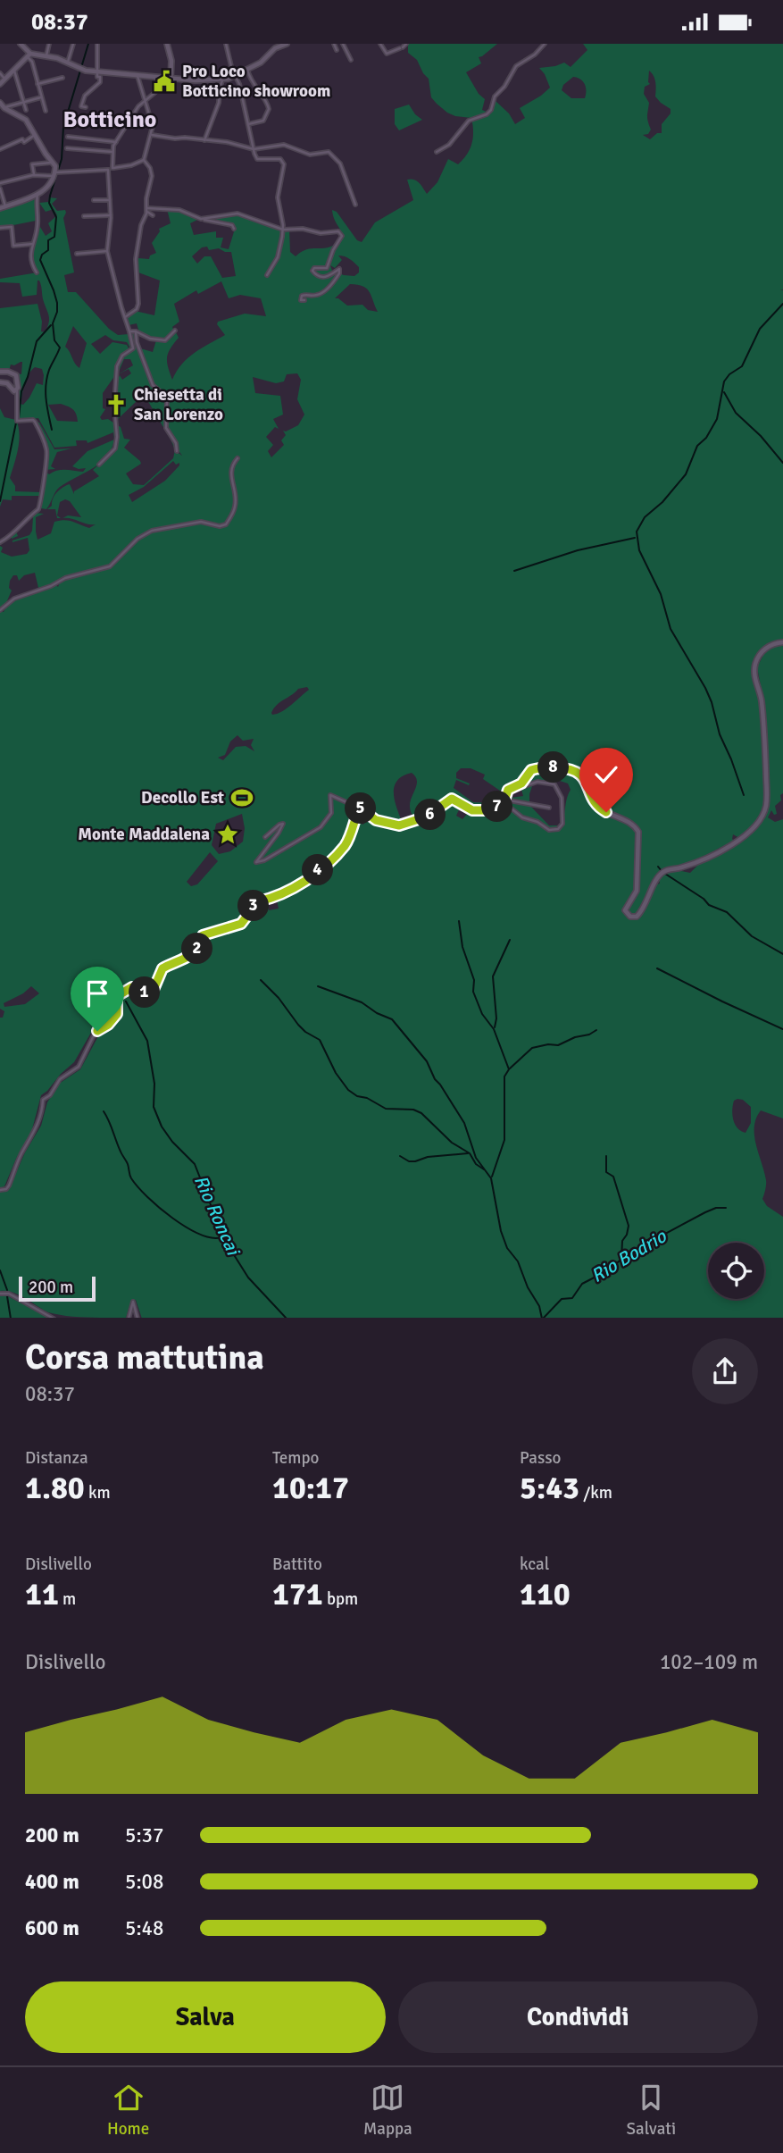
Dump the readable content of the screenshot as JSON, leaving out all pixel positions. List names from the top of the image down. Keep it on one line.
{"districts":["Botticino"],"water":["Rio Roncai","Rio Bodrio"],"places":{"public building":["Pro Loco Botticino showroom"],"church":["Chiesetta di San Lorenzo"],"sports":["Decollo Est"],"place":["Monte Maddalena"]},"scale_bar":"200 m","page":{"status":"08:37","pins":["8","7","5","6","4","3","2","1"],"scale":"200 m","heading":["Corsa mattutina","08:37"],"stats":[["Distanza","1.80 km"],["Tempo","10:17"],["Passo","5:43 /km"],["Dislivello","11 m"],["Battito","171 bpm"],["kcal","110"]],"chart":["Dislivello","102–109 m"],"list":[{"name":"200 m","note":"5:37"},{"name":"400 m","note":"5:08"},{"name":"600 m","note":"5:48"}],"buttons":["Salva","Condividi"],"tabs":["Home","Mappa","Salvati"]}}
